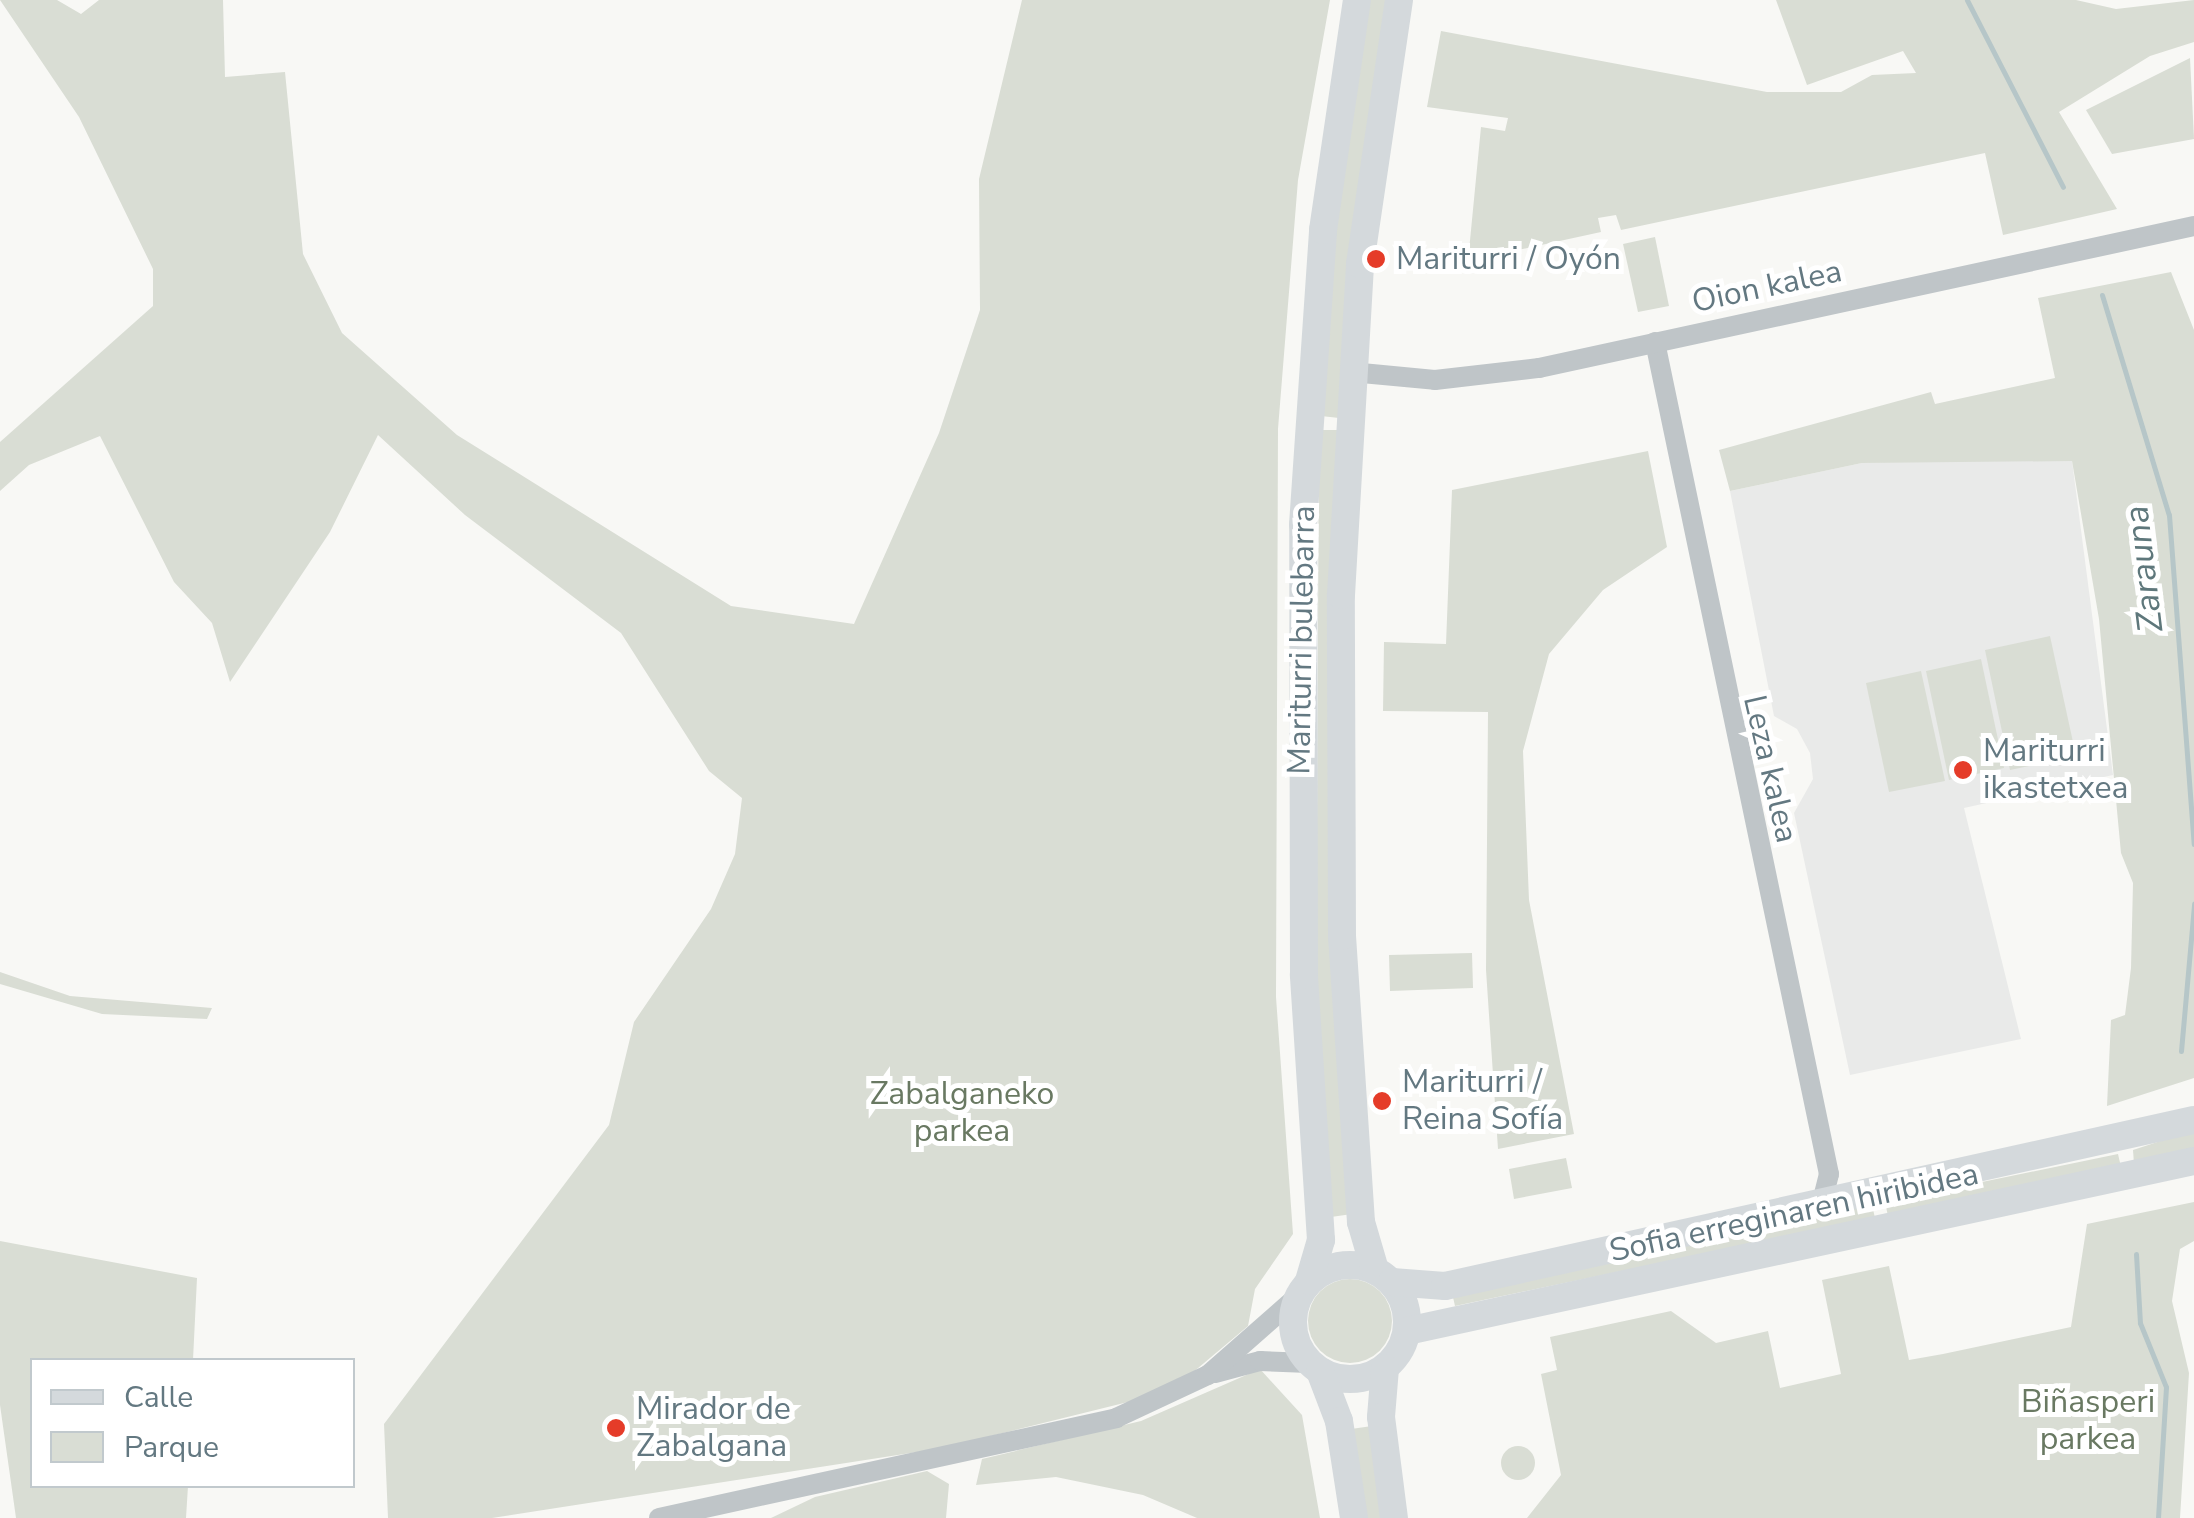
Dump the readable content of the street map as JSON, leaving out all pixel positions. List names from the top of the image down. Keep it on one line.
{"streets":{"main road":["Mariturri bulebarra","Sofia erreginaren hiribidea"],"street":["Oion kalea","Leza kalea"]},"crossings":[["Oion kalea","Mariturri bulebarra"],["Oion kalea","Leza kalea"],["Mariturri bulebarra","Sofia erreginaren hiribidea"],["Leza kalea","Sofia erreginaren hiribidea"]],"water":["Zarauna"],"parks":["Zabalganeko parkea","Biñasperi parkea"],"places":["Mariturri / Oyón","Mariturri ikastetxea","Mariturri / Reina Sofía","Mirador de Zabalgana"],"legend":["Calle","Parque"]}
